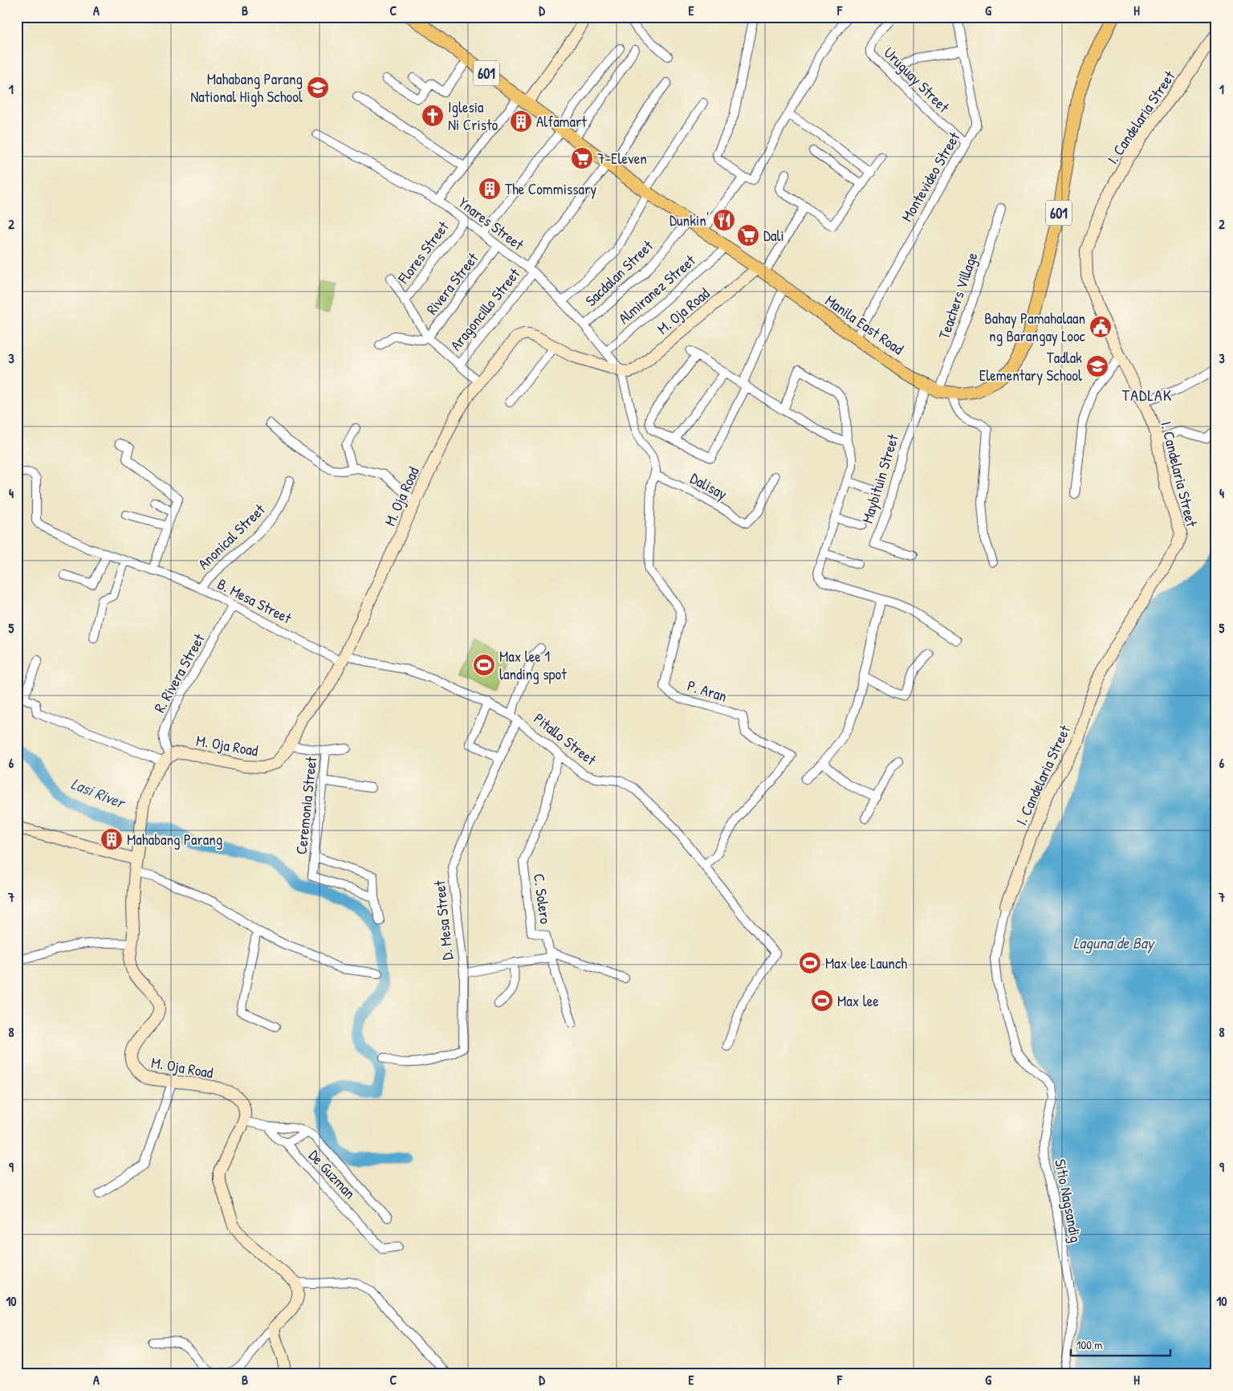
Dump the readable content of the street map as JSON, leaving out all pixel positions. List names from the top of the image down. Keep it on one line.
{"streets":{"main road":["601","Manila East Road"],"street":["Uruguay Street","I. Candelaria Street","Montevideo Street","Ynares Street","Flores Street","Sacdalan Street","Rivera Street","Almiranez Street","Teachers Village","Aragoncillo Street","M. Oja Road","Maybituin Street","Dalisay","Anonical Street","B. Mesa Street","R. Rivera Street","P. Aran","Pitallo Street","Ceremonia Street","C. Solero","D. Mesa Street","De Guzman","Sitio Nagsandig"]},"crossings":[["Uruguay Street","Montevideo Street"],["I. Candelaria Street","Sitio Nagsandig"],["Montevideo Street","Manila East Road"],["Ynares Street","Flores Street"],["Ynares Street","Sacdalan Street"],["Ynares Street","Rivera Street"],["Ynares Street","Almiranez Street"],["Ynares Street","Aragoncillo Street"],["Ynares Street","M. Oja Road"],["Sacdalan Street","Manila East Road"],["Almiranez Street","Manila East Road"],["Teachers Village","Manila East Road"],["Aragoncillo Street","Manila East Road"],["M. Oja Road","Manila East Road"],["M. Oja Road","B. Mesa Street"],["M. Oja Road","R. Rivera Street"],["M. Oja Road","Pitallo Street"],["M. Oja Road","Ceremonia Street"],["Manila East Road","Maybituin Street"],["Dalisay","P. Aran"],["Anonical Street","B. Mesa Street"],["B. Mesa Street","R. Rivera Street"],["B. Mesa Street","Pitallo Street"],["P. Aran","Pitallo Street"],["Pitallo Street","C. Solero"],["Pitallo Street","D. Mesa Street"]],"districts":["TADLAK"],"water":["Lasi River","Laguna de Bay"],"places":{"school or university":["Mahabang Parang National High School","Tadlak Elementary School"],"church":["Iglesia Ni Cristo"],"building":["Alfamart","The Commissary","Mahabang Parang"],"supermarket":["7-Eleven","Dali"],"restaurant":["Dunkin'"],"public building":["Bahay Pamahalaan ng Barangay Looc"],"sports":["Max lee 1 landing spot","Max lee Launch","Max lee"]},"scale_bar":"100 m","grid":{"columns":["A","B","C","D","E","F","G","H"],"rows":["1","2","3","4","5","6","7","8","9","10"]}}
